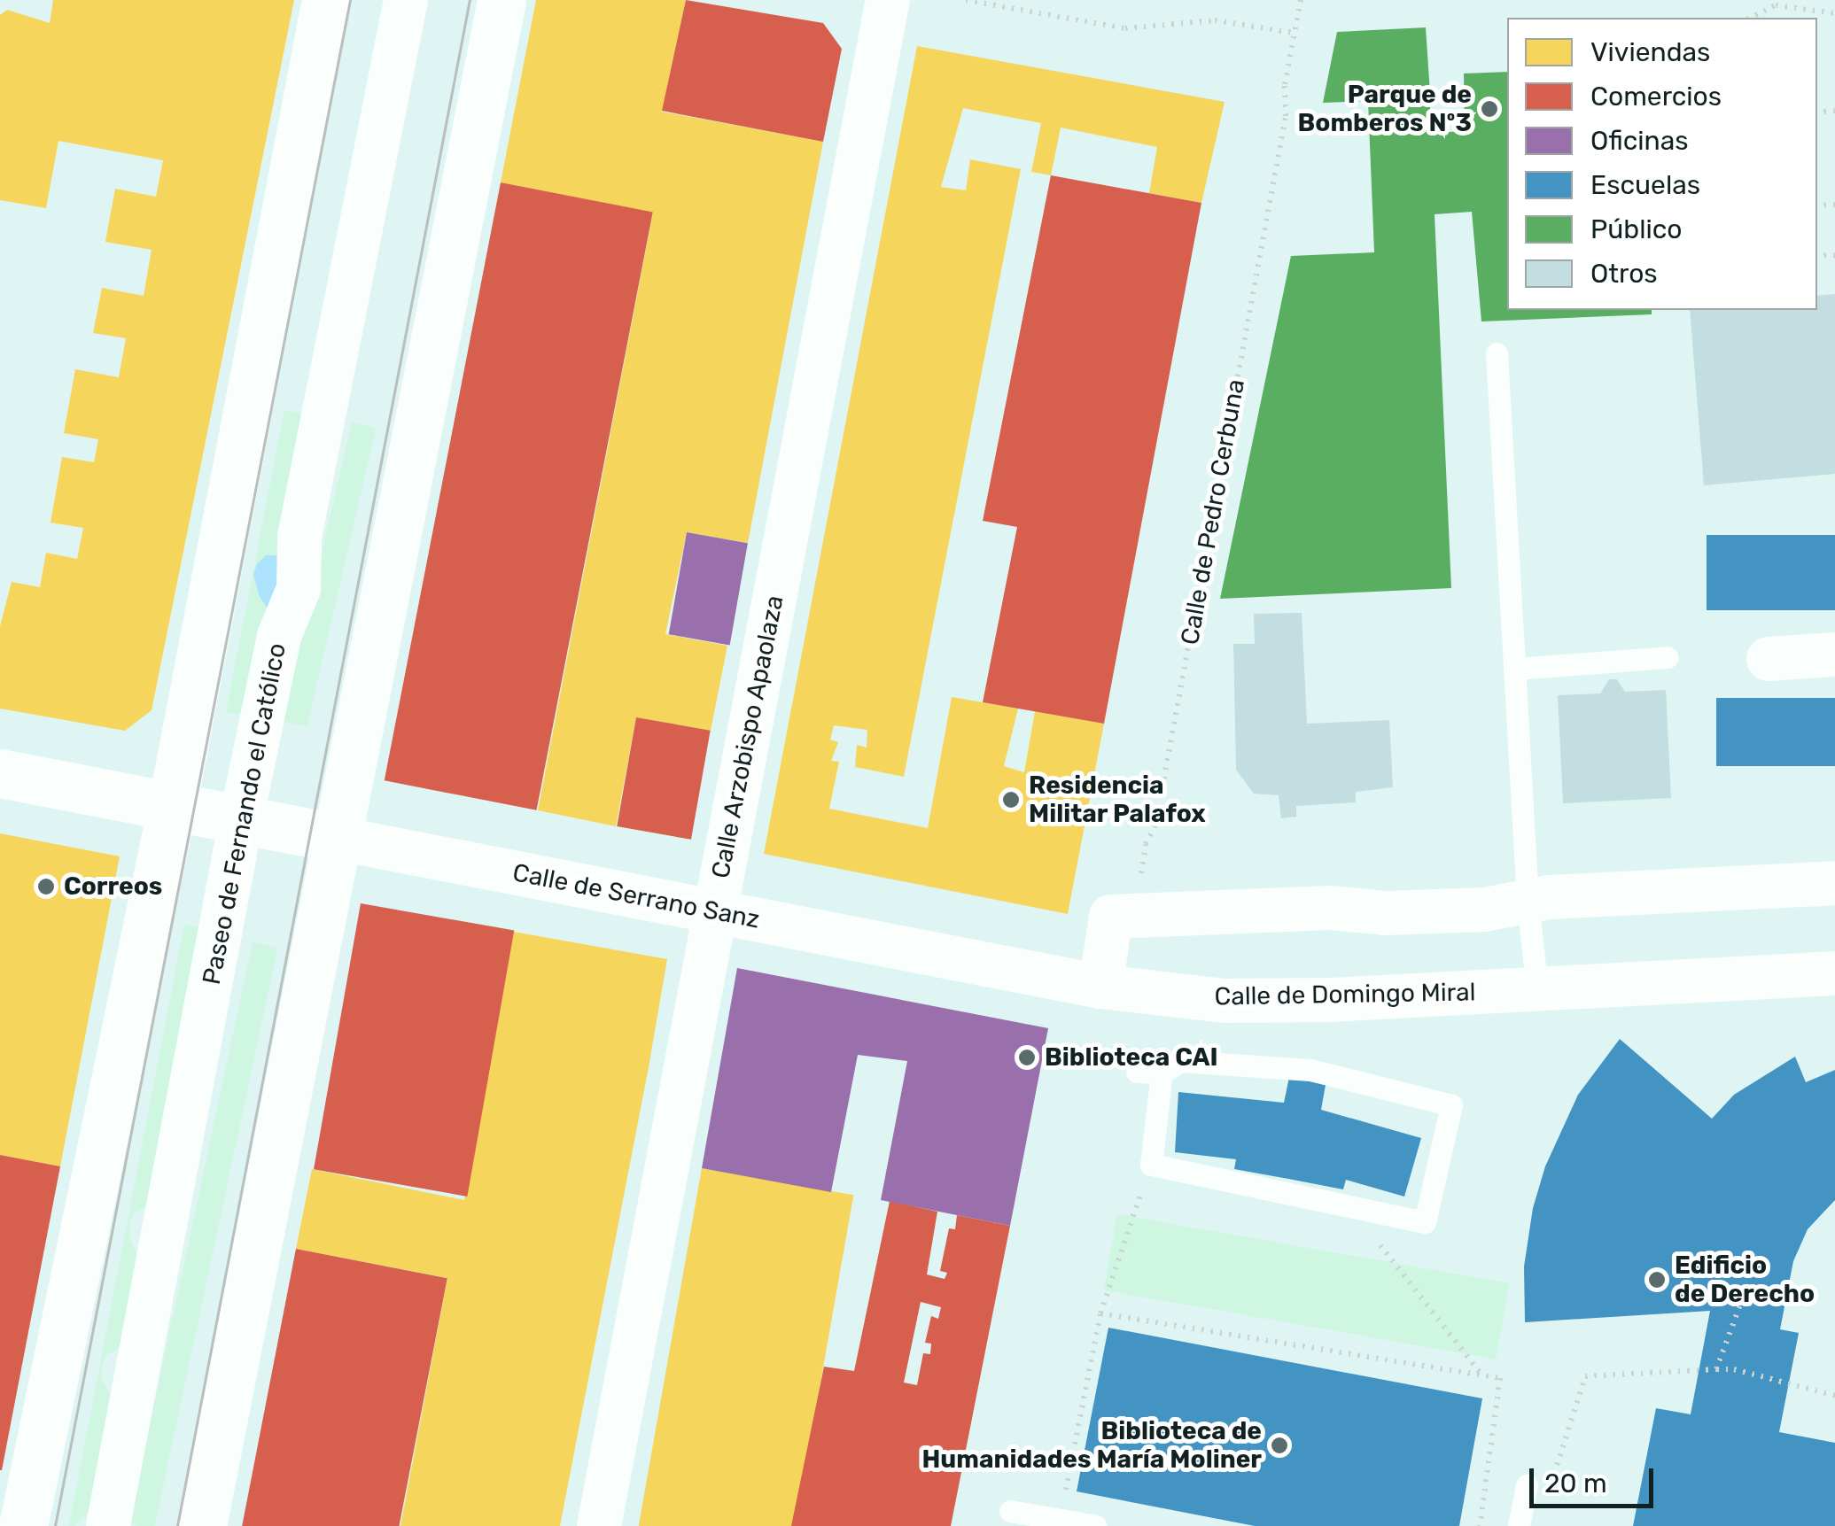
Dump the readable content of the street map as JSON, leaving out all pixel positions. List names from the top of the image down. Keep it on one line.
{"streets":{"main road":["Calle de Serrano Sanz"],"street":["Calle Arzobispo Apaolaza","Paseo de Fernando el Católico","Calle de Domingo Miral"],"path":["Calle de Pedro Cerbuna"]},"crossings":[["Calle Arzobispo Apaolaza","Calle de Serrano Sanz"],["Paseo de Fernando el Católico","Calle de Serrano Sanz"],["Calle de Serrano Sanz","Calle de Domingo Miral"]],"places":["Parque de Bomberos Nº3","Residencia Militar Palafox","Correos","Biblioteca CAI","Edificio de Derecho","Biblioteca de Humanidades María Moliner"],"legend":["Viviendas","Comercios","Oficinas","Escuelas","Público","Otros"],"scale_bar":"20 m"}
